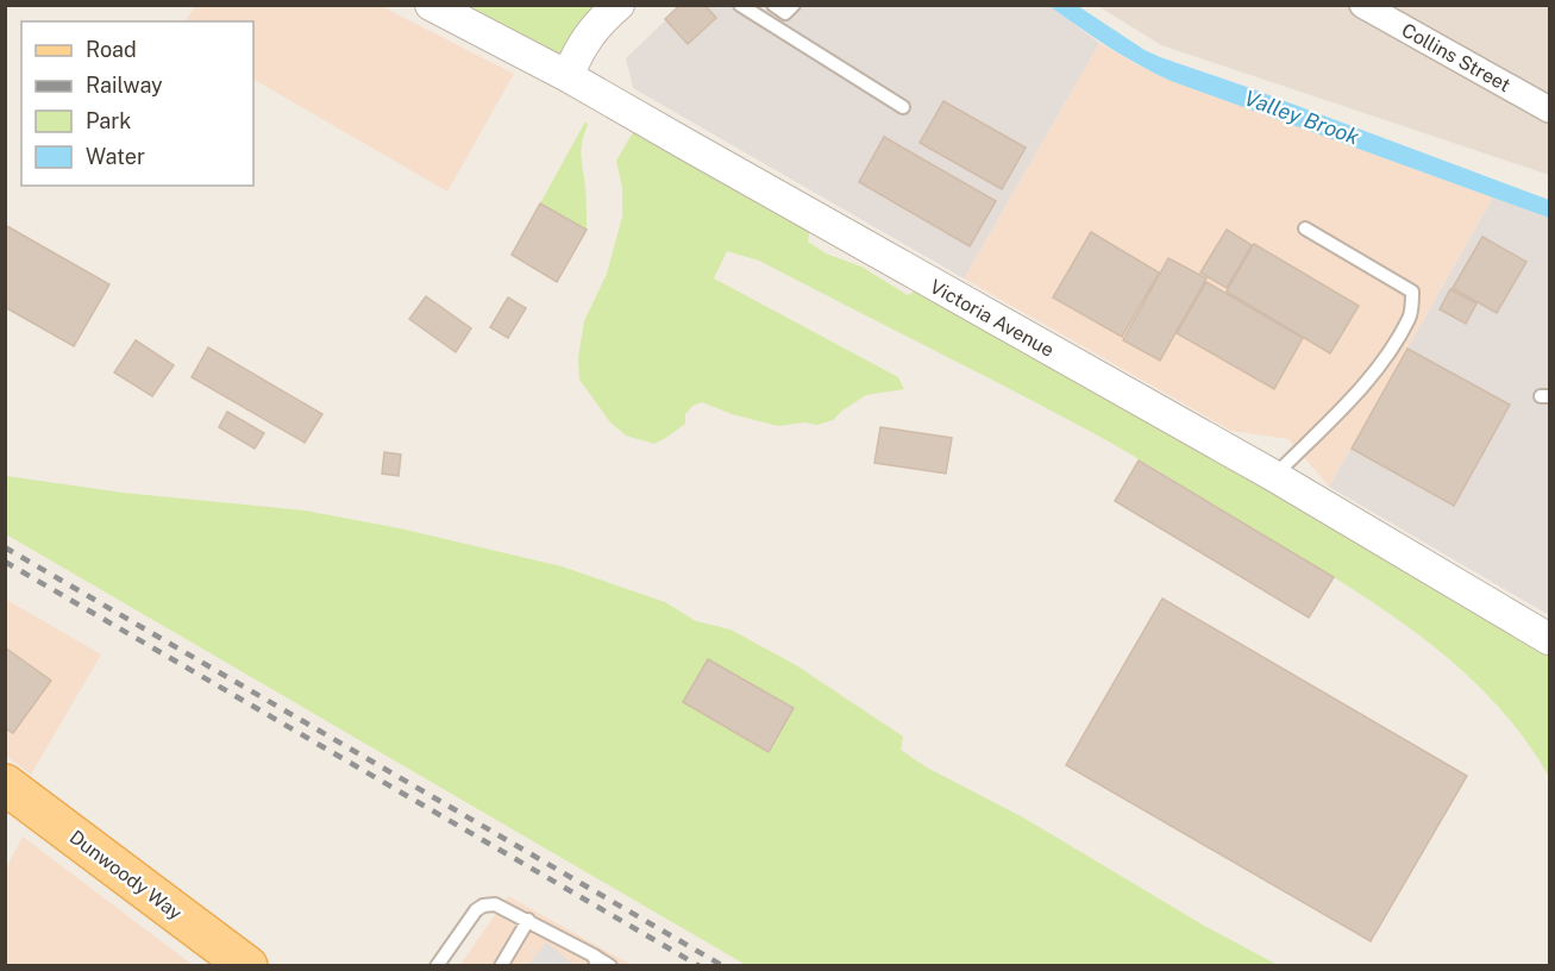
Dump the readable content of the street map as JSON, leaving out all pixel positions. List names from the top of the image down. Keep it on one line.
{"streets":{"main road":["Dunwoody Way"],"street":["Collins Street","Victoria Avenue"]},"water":["Valley Brook"],"legend":["Road","Railway","Park","Water"]}
